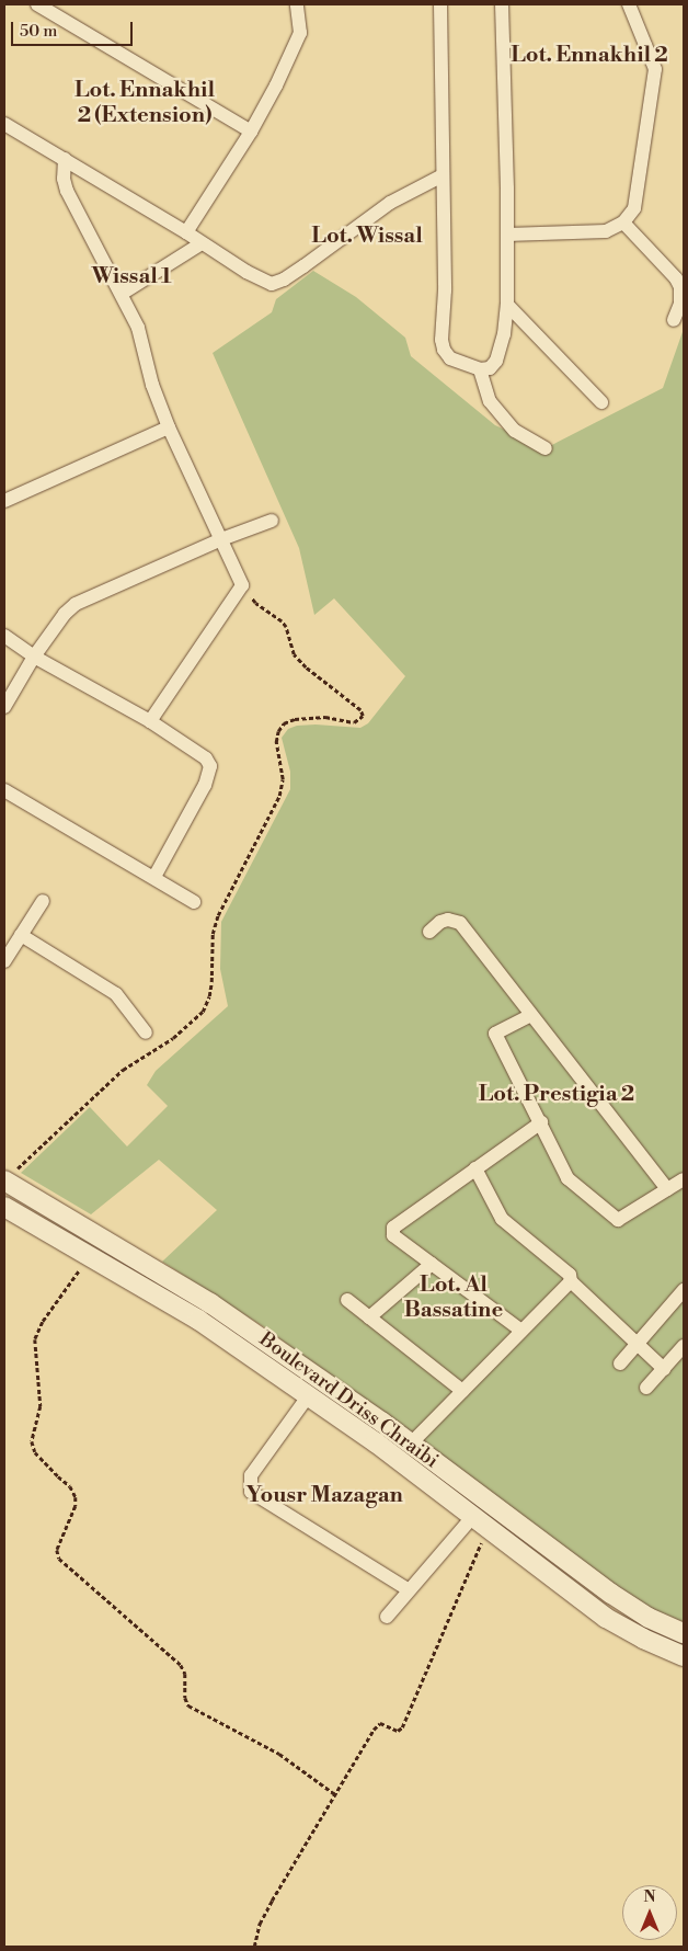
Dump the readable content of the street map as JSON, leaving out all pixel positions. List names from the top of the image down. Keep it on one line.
{"streets":{"main road":["Boulevard Driss Chraibi"]},"districts":["Lot. Ennakhil 2","Lot. Ennakhil 2 (Extension)","Lot. Wissal","Wissal 1","Lot. Prestigia 2","Lot. Al Bassatine","Yousr Mazagan"],"scale_bar":"50 m","north":"top"}
